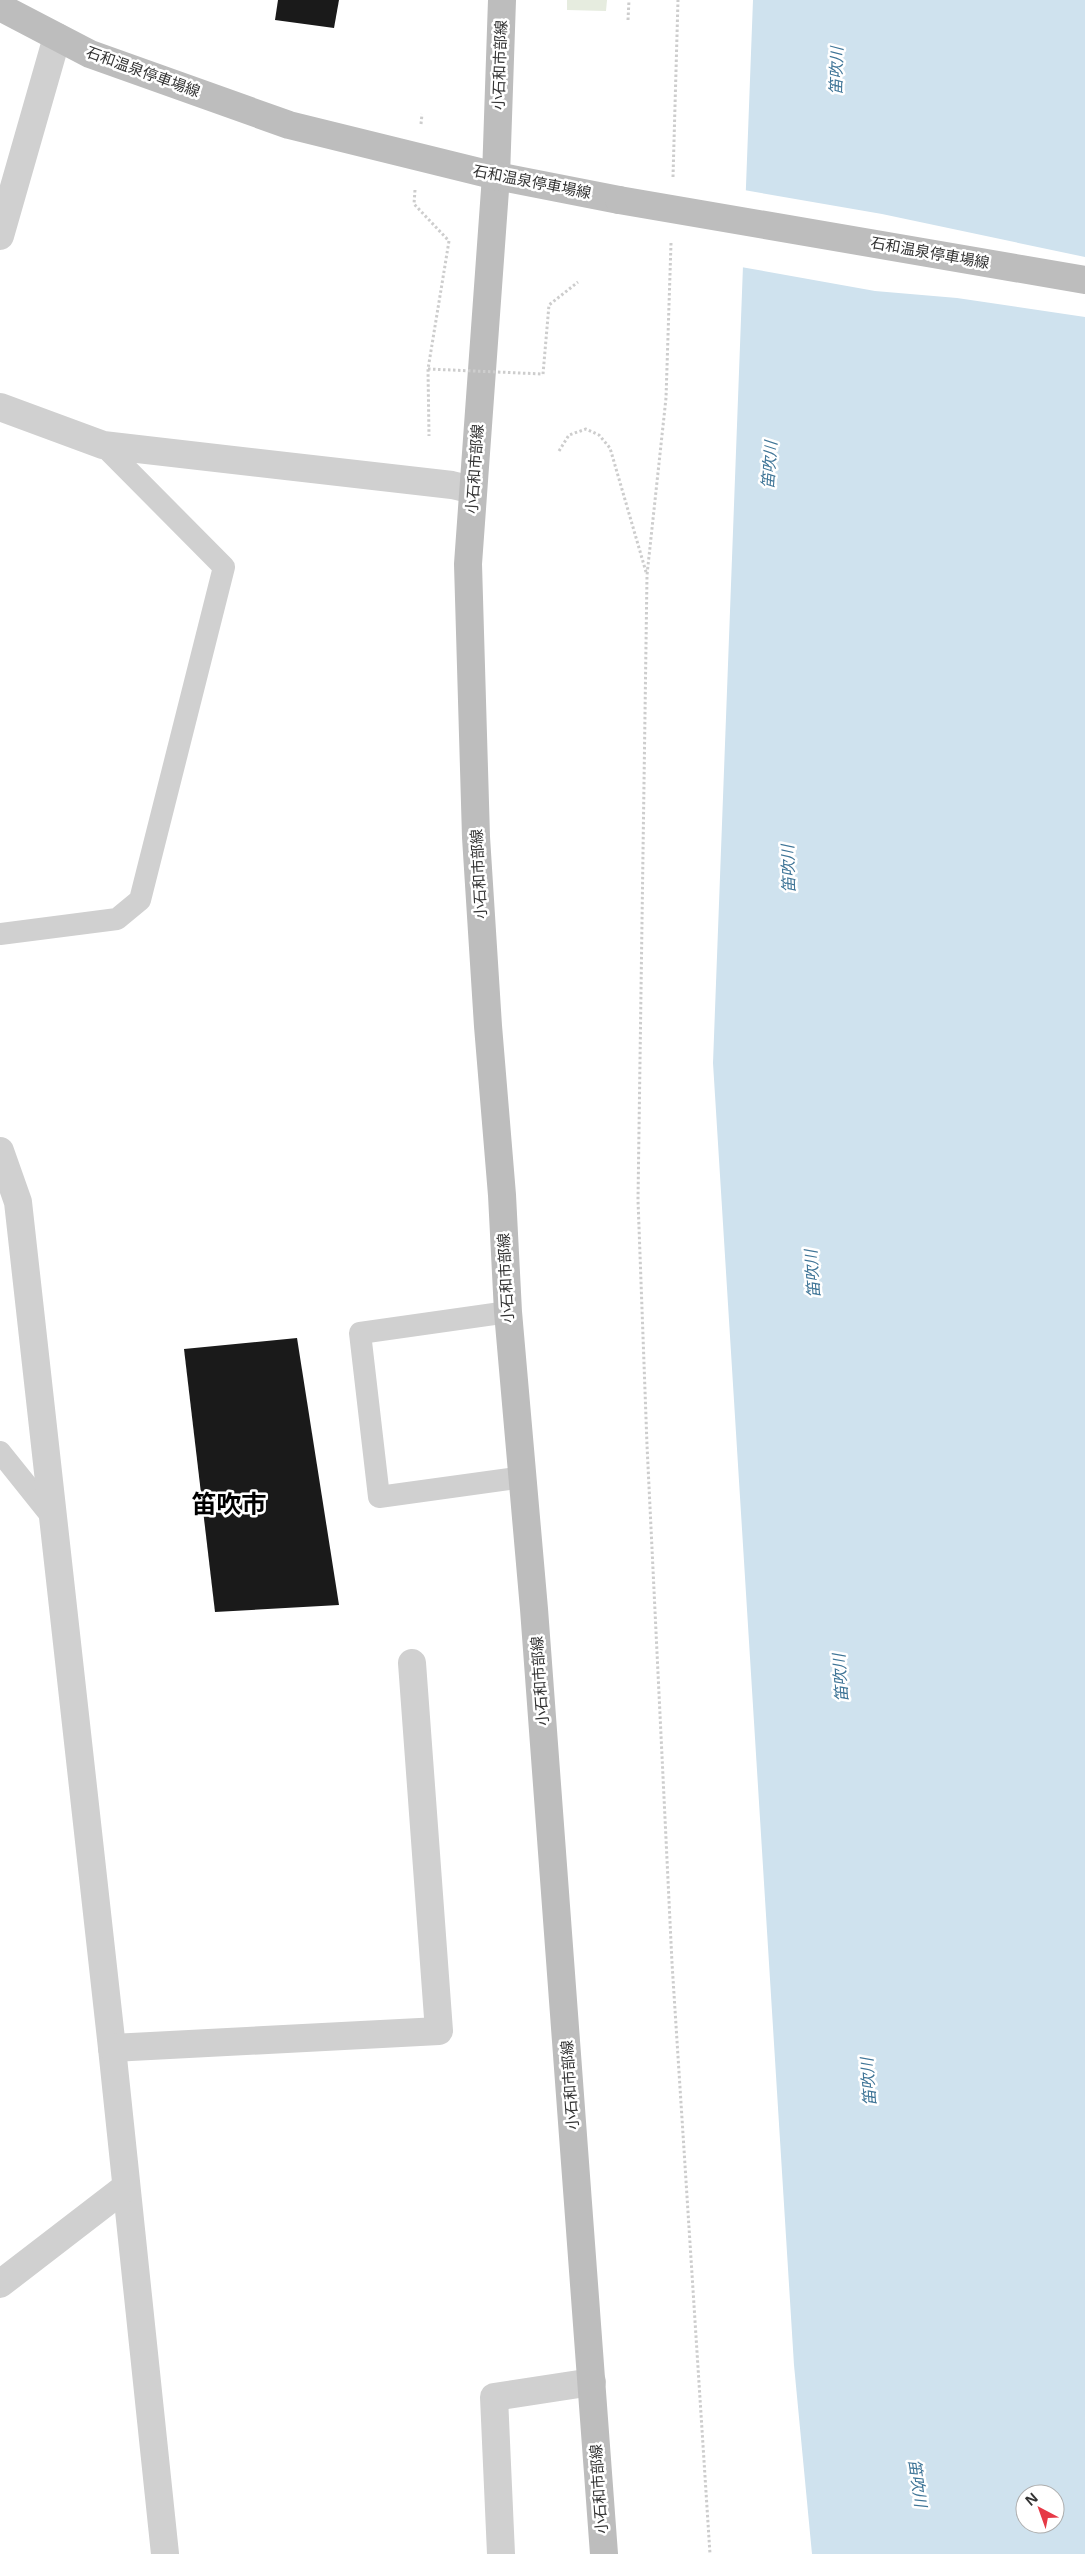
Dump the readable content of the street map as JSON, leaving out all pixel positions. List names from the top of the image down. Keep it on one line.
{"streets":{"main road":["小石和市部線","石和温泉停車場線"]},"crossings":[["小石和市部線","石和温泉停車場線"]],"districts":["笛吹市"],"water":["笛吹川"],"north":"top left"}
